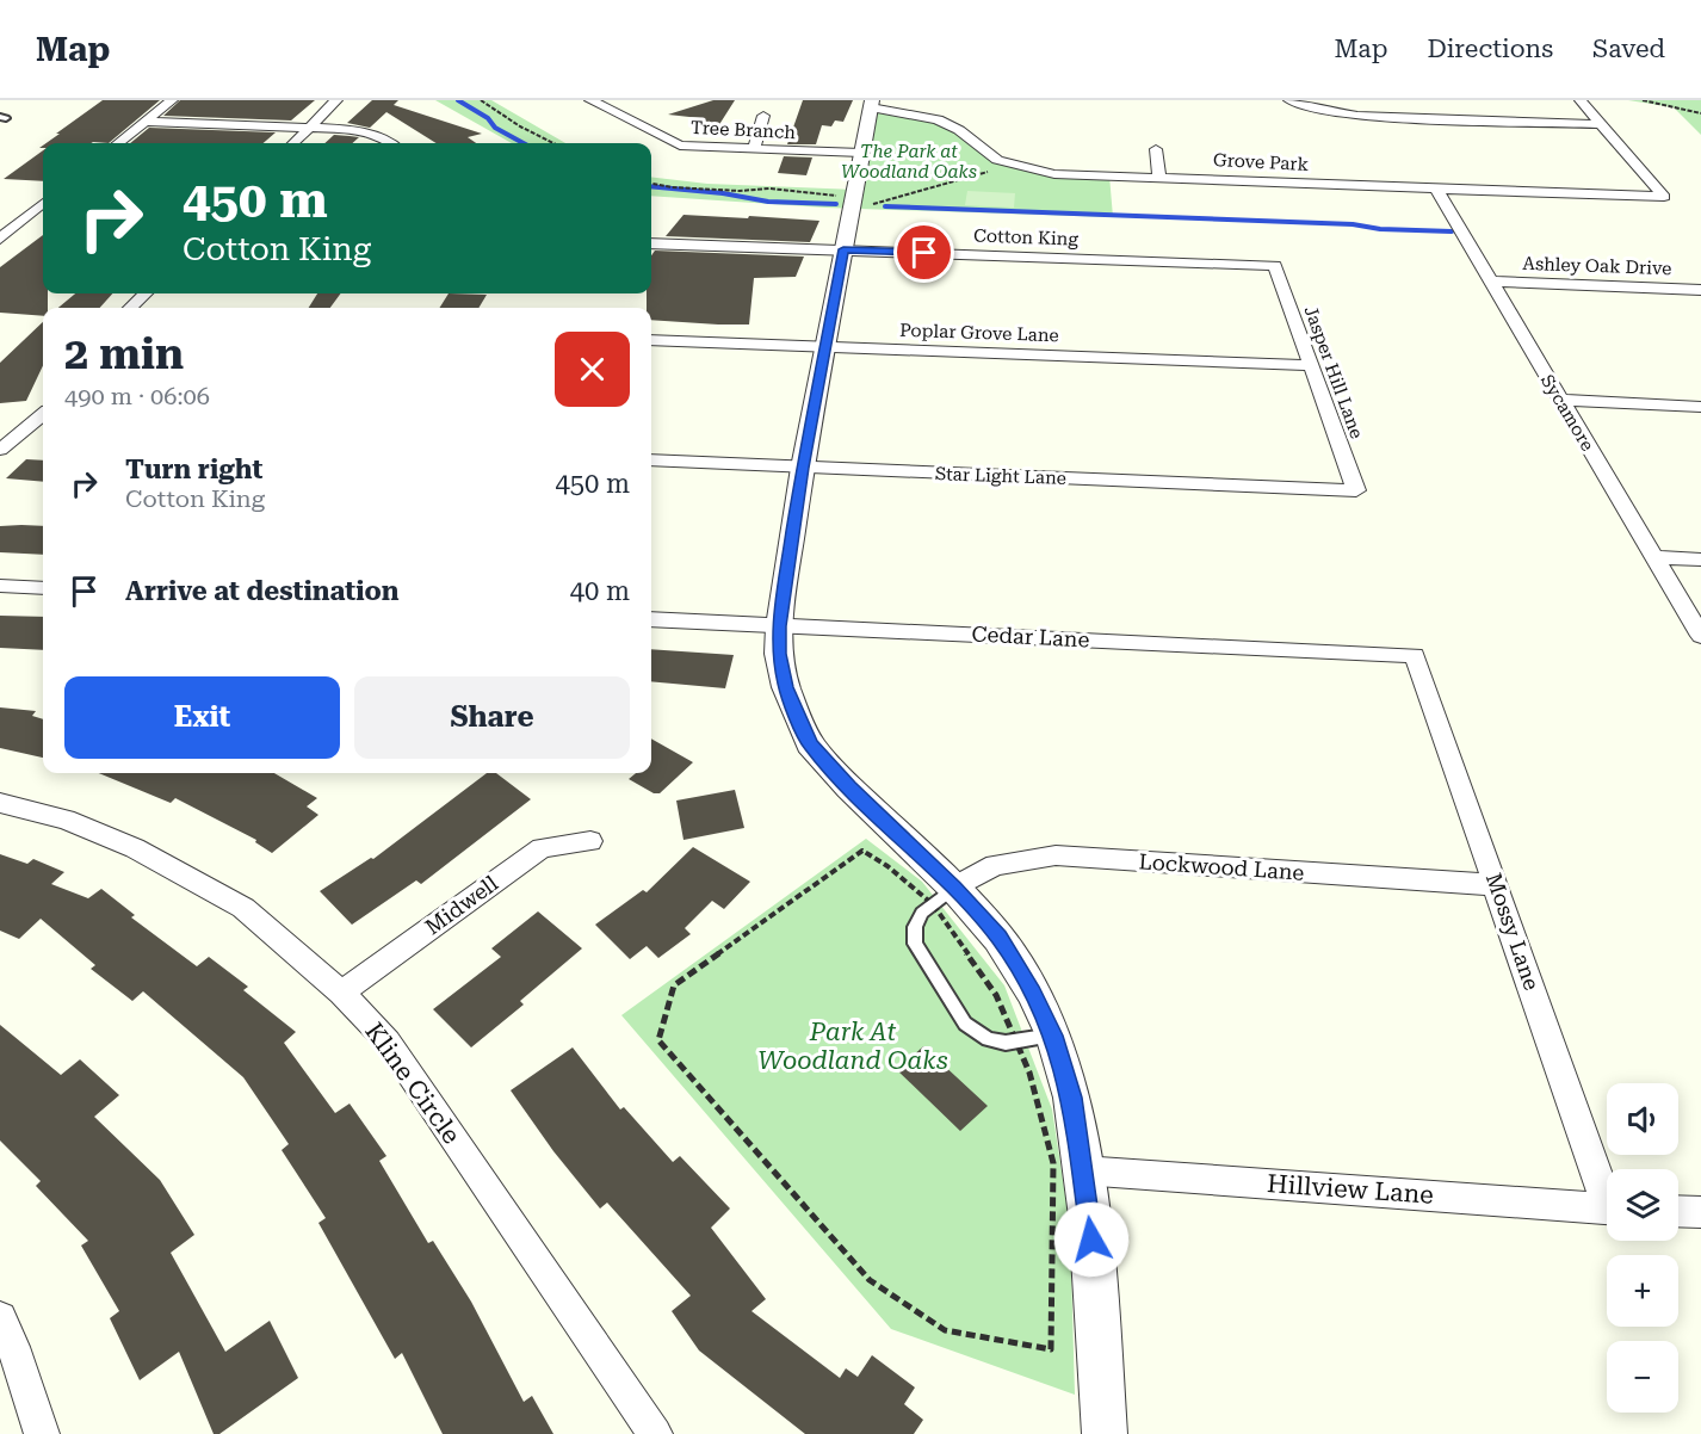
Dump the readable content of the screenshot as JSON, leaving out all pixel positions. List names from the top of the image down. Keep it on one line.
{"streets":{"street":["Tree Branch","Grove Park","Cotton King","Ashley Oak Drive","Poplar Grove Lane","Jasper Hill Lane","Sycamore","Star Light Lane","Cedar Lane","Lockwood Lane","Midwell","Mossy Lane","Kline Circle","Hillview Lane"]},"crossings":[["Grove Park","Sycamore"],["Cotton King","Jasper Hill Lane"],["Ashley Oak Drive","Sycamore"],["Poplar Grove Lane","Jasper Hill Lane"],["Jasper Hill Lane","Star Light Lane"],["Cedar Lane","Mossy Lane"],["Lockwood Lane","Mossy Lane"],["Midwell","Kline Circle"]],"parks":["The Park at Woodland Oaks","Park At Woodland Oaks"],"page":{"header":"Map","nav":["Map","Directions","Saved"],"turn":["450 m","Cotton King"],"heading":["2 min","490 m · 06:06"],"list":[{"name":"Turn right","note":"Cotton King","value":"450 m"},{"name":"Arrive at destination","value":"40 m"}],"buttons":["Exit","Share"],"map_buttons":["+","−"]}}
